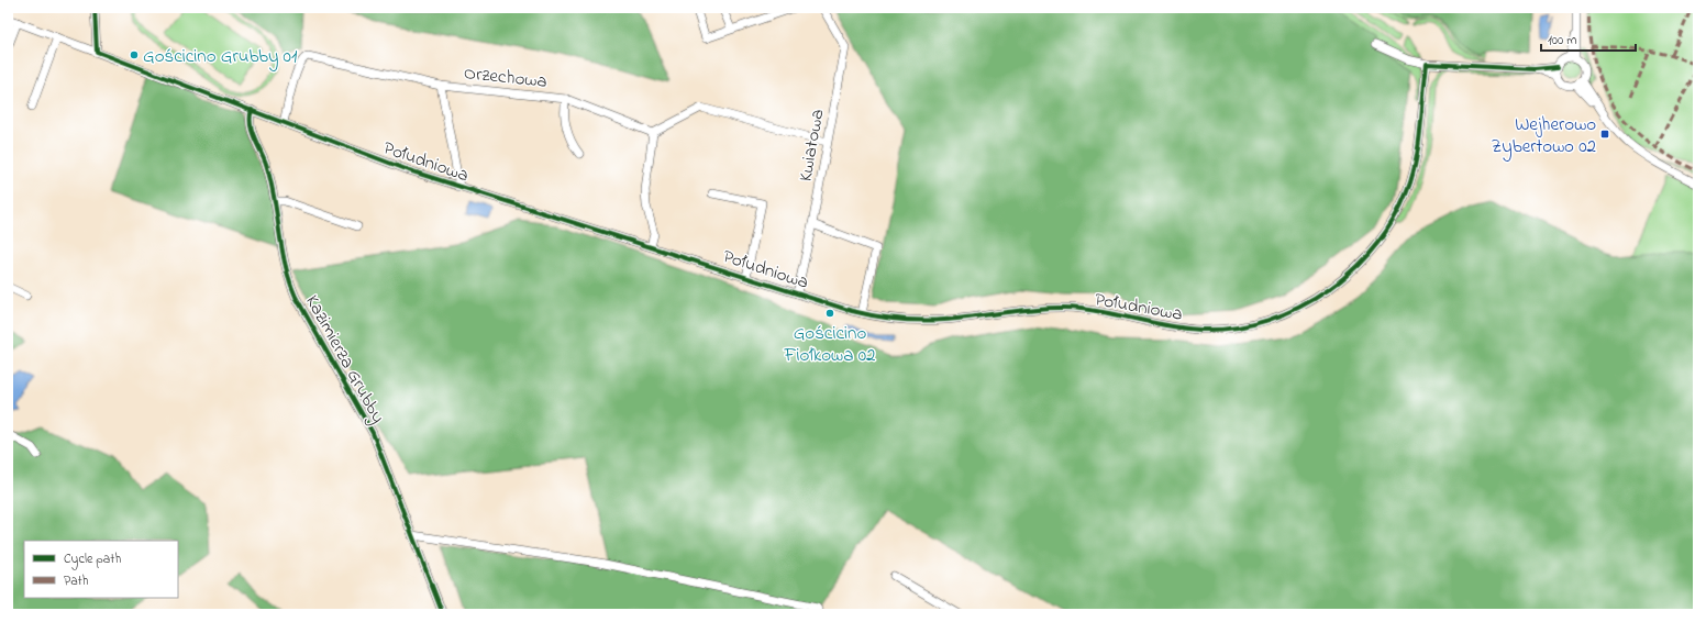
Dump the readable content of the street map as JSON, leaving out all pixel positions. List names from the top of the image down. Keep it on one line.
{"streets":{"street":["Orzechowa","Kwiatowa","Południowa","Kazimierza Grubby"]},"crossings":[["Orzechowa","Południowa"],["Kwiatowa","Południowa"],["Południowa","Kazimierza Grubby"]],"places":{"other":["Gościcino Grubby 01","Gościcino Fiołkowa 02"],"transit":["Wejherowo Zybertowo 02"]},"legend":["Cycle path","Path"],"scale_bar":"100 m"}
